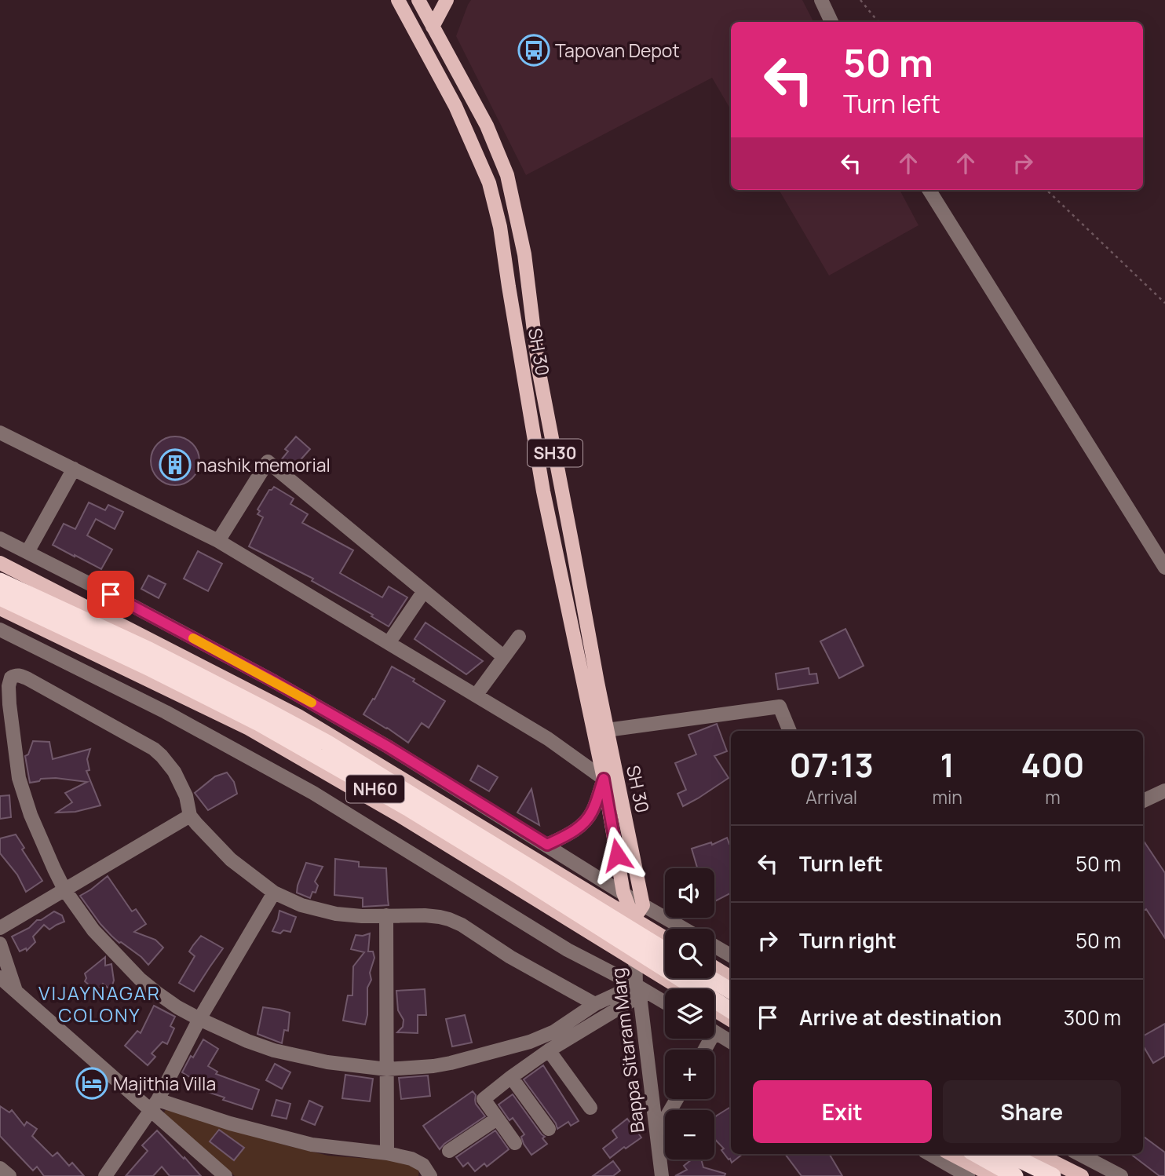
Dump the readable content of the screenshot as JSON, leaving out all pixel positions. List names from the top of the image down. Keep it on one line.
{"streets":{"highway":["NH60"],"main road":["SH 30","SH30"],"street":["Bappa Sitaram Marg"]},"crossings":[["SH 30","Bappa Sitaram Marg"]],"districts":["VIJAYNAGAR COLONY"],"places":{"bus stop":["Tapovan Depot"],"building":["nashik memorial"],"hotel":["Majithia Villa"]},"page":{"turn":["50 m","Turn left"],"eta":["07:13","Arrival","1","min","400","m"],"list":[{"name":"Turn left","value":"50 m"},{"name":"Turn right","value":"50 m"},{"name":"Arrive at destination","value":"300 m"}],"map_buttons":["+","−"],"buttons":["Exit","Share"]}}
